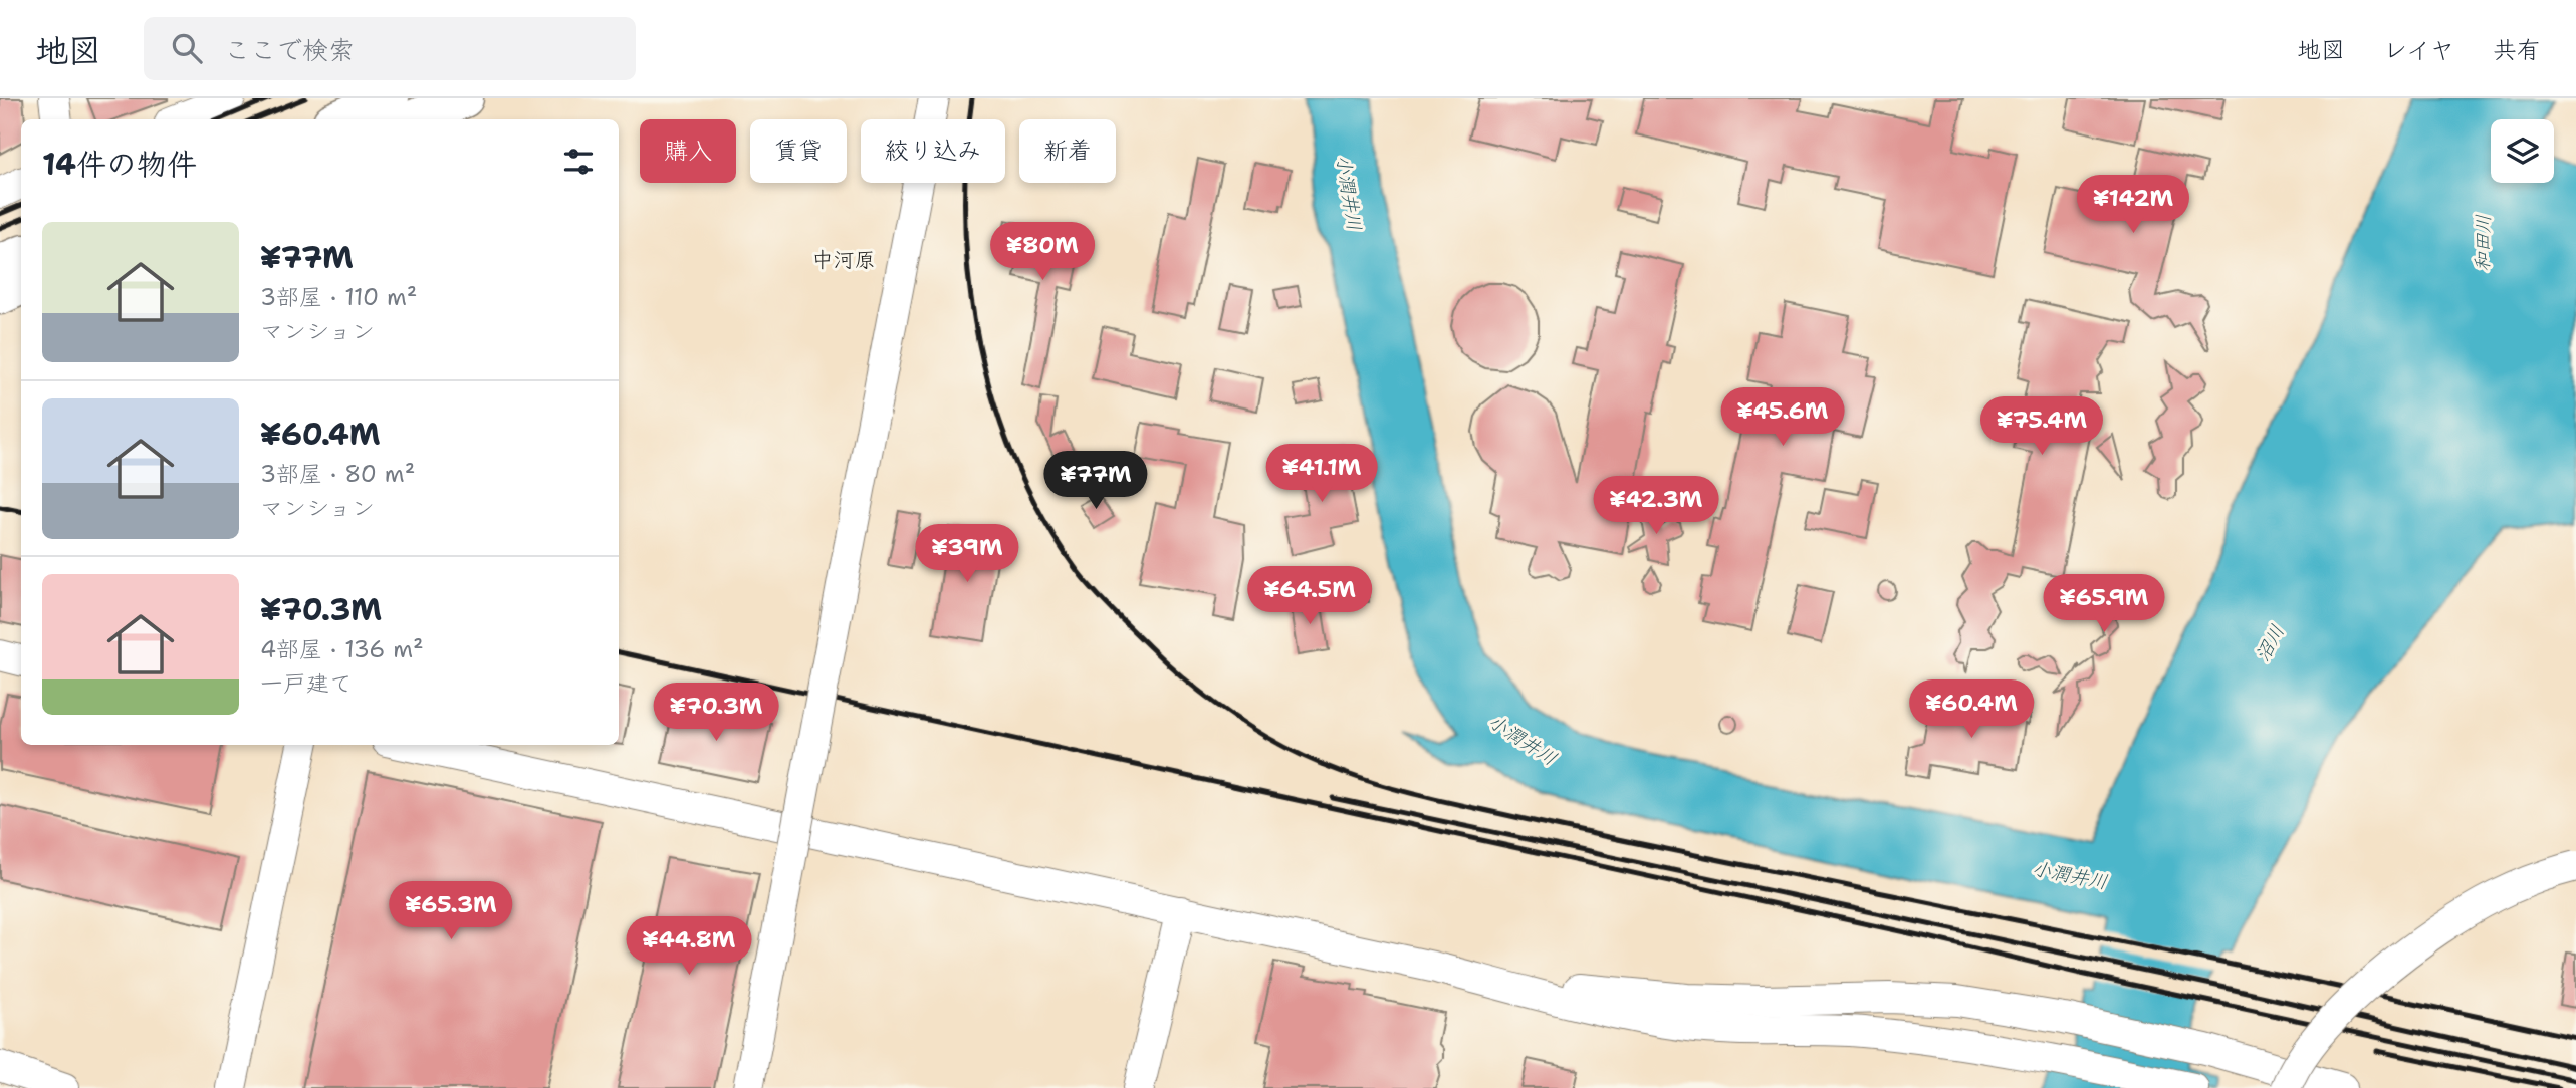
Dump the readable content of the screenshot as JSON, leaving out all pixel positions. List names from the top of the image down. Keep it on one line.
{"districts":["中河原"],"water":["小潤井川","和田川","沼川"],"page":{"header":"地図","search":"ここで検索","nav":["地図","レイヤ","共有"],"chip":["購入","賃貸","絞り込み","新着"],"heading":"14件の物件","price":["¥142M","¥80M","¥45.6M","¥75.4M","¥41.1M","¥77M","¥42.3M","¥39M","¥64.5M","¥65.9M","¥60.4M","¥70.3M","¥65.3M","¥44.8M"],"list":[{"name":"¥77M","note":"3部屋 · 110 m² · マンション"},{"name":"¥60.4M","note":"3部屋 · 80 m² · マンション"},{"name":"¥70.3M","note":"4部屋 · 136 m² · 一戸建て"}]}}
